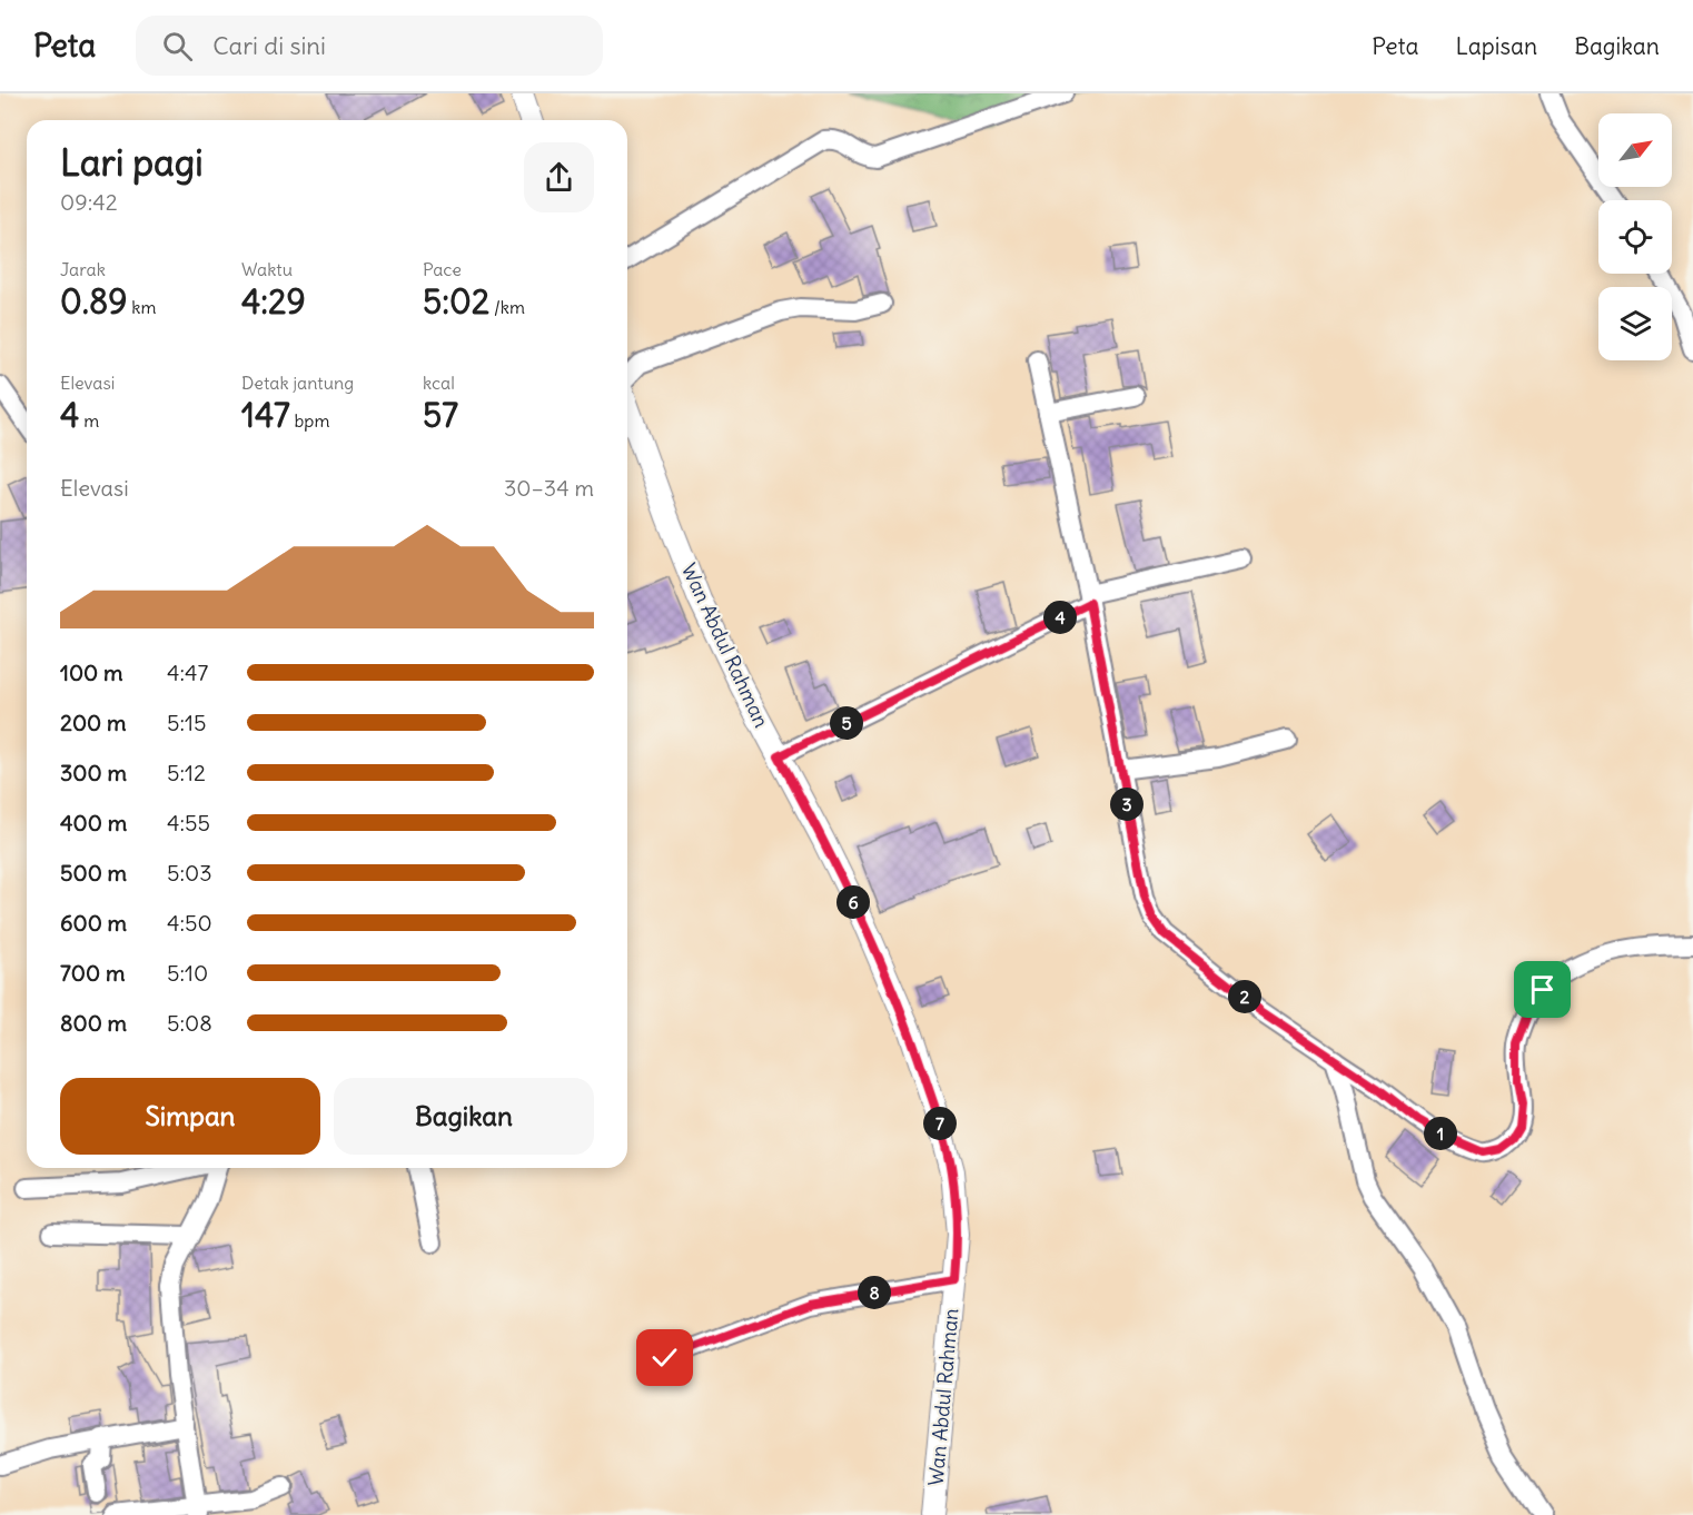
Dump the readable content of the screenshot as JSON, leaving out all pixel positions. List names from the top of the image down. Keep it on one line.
{"streets":{"street":["Wan Abdul Rahman"]},"north":"top right","page":{"header":"Peta","search":"Cari di sini","nav":["Peta","Lapisan","Bagikan"],"heading":["Lari pagi","09:42"],"stats":[["Jarak","0.89 km"],["Waktu","4:29"],["Pace","5:02 /km"],["Elevasi","4 m"],["Detak jantung","147 bpm"],["kcal","57"]],"chart":["Elevasi","30–34 m"],"pins":["4","5","3","6","2","7","1","8"],"list":[{"name":"100 m","note":"4:47"},{"name":"200 m","note":"5:15"},{"name":"300 m","note":"5:12"},{"name":"400 m","note":"4:55"},{"name":"500 m","note":"5:03"},{"name":"600 m","note":"4:50"},{"name":"700 m","note":"5:10"},{"name":"800 m","note":"5:08"}],"buttons":["Simpan","Bagikan"]}}
